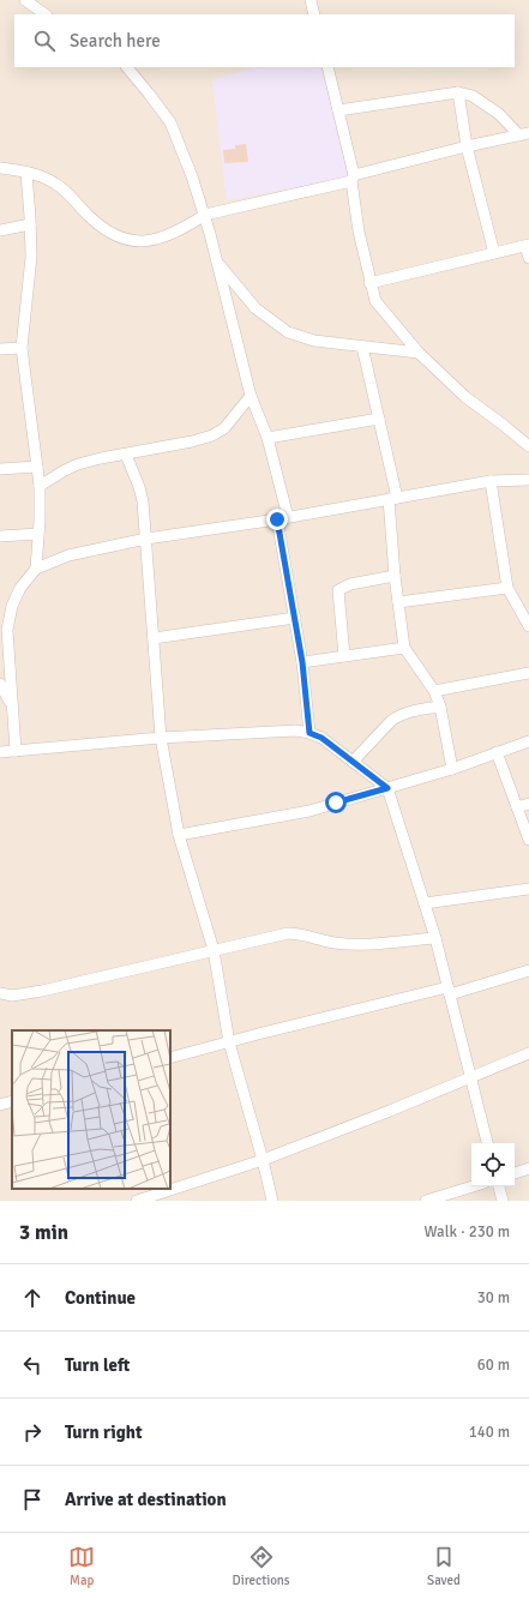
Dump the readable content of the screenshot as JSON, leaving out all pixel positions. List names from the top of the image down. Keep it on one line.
{"page":{"search":"Search here","heading":["3 min","Walk · 230 m"],"list":[["Continue","30 m"],["Turn left","60 m"],["Turn right","140 m"],"Arrive at destination"],"nav":["Map","Directions","Saved"]}}
